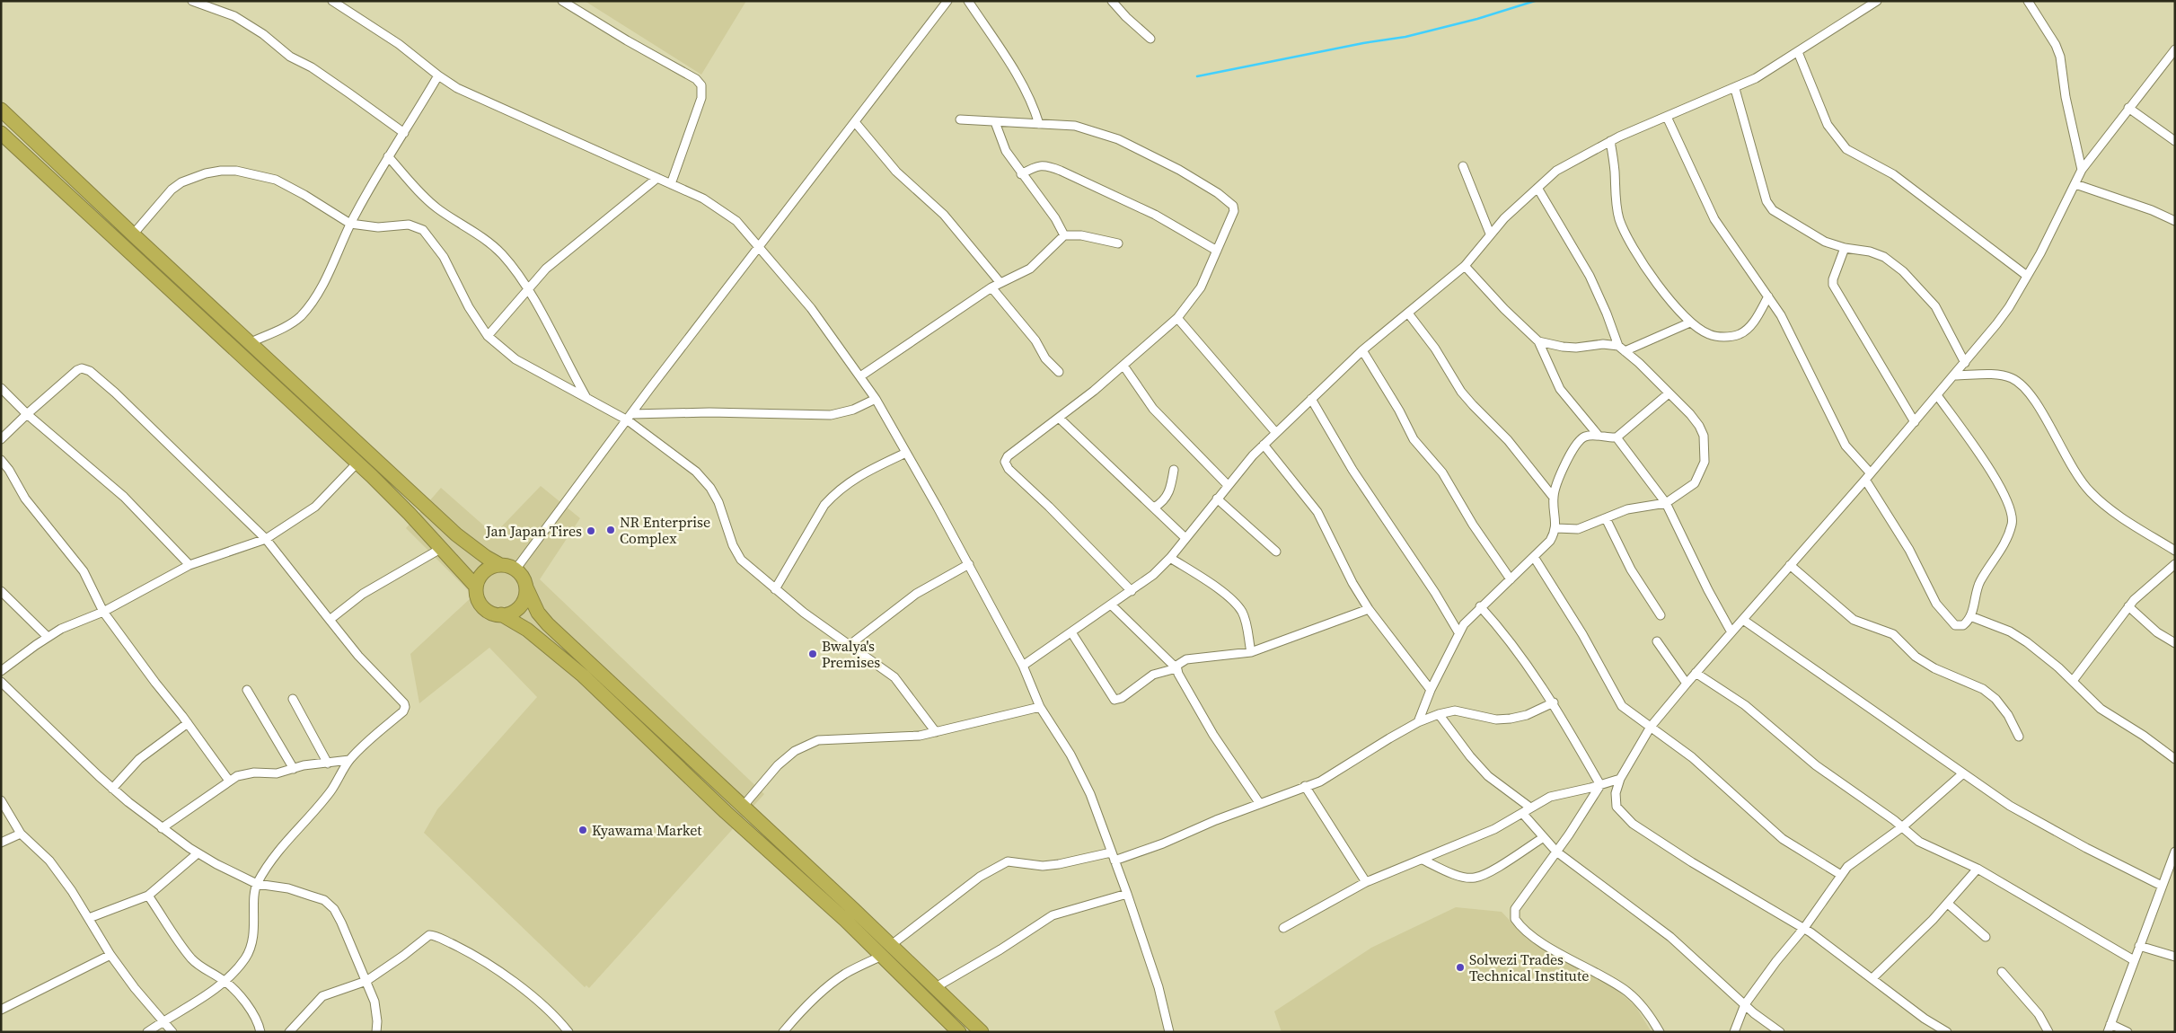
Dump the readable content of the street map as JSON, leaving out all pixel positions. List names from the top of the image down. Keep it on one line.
{"places":["NR Enterprise Complex","Jan Japan Tires","Bwalya's Premises","Kyawama Market","Solwezi Trades Technical Institute"]}
